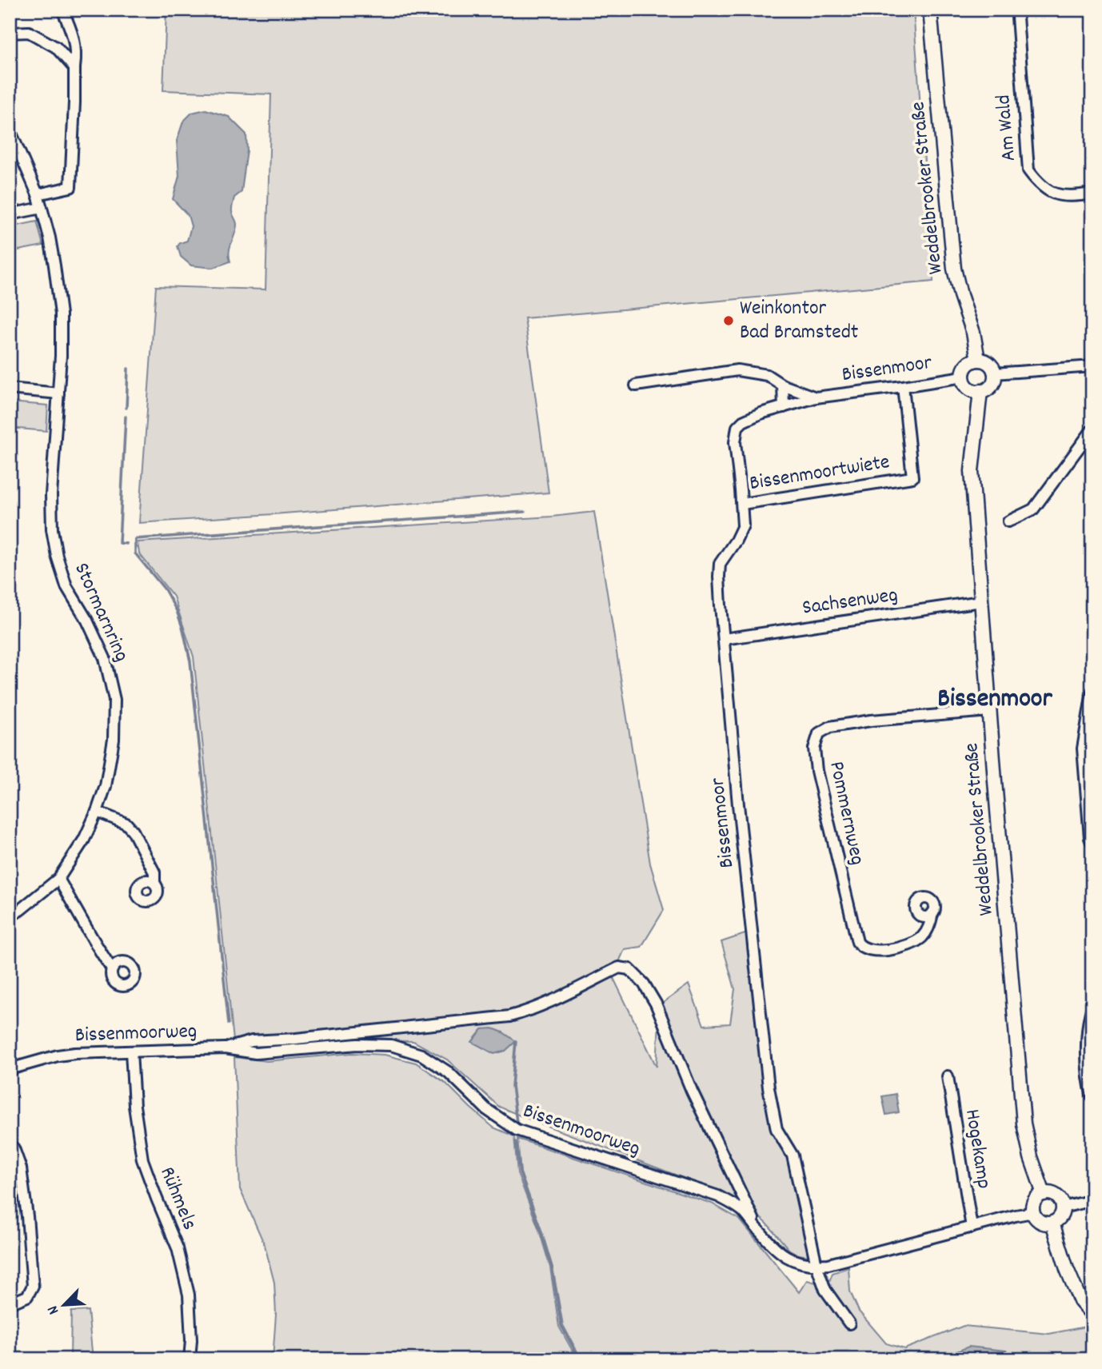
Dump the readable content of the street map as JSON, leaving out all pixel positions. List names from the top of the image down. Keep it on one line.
{"streets":{"street":["Am Wald","Weddelbrooker Straße","Bissenmoor","Bissenmoortwiete","Sachsenweg","Stormarnring","Pommernweg","Bissenmoorweg","Hogekamp","Rühmels"]},"crossings":[["Weddelbrooker Straße","Bissenmoor"],["Weddelbrooker Straße","Sachsenweg"],["Weddelbrooker Straße","Pommernweg"],["Weddelbrooker Straße","Bissenmoorweg"],["Bissenmoor","Bissenmoortwiete"],["Bissenmoor","Sachsenweg"],["Bissenmoor","Bissenmoorweg"],["Bissenmoorweg","Hogekamp"],["Bissenmoorweg","Rühmels"]],"districts":["Bissenmoor"],"places":["Weinkontor Bad Bramstedt"],"north":"bottom left"}
